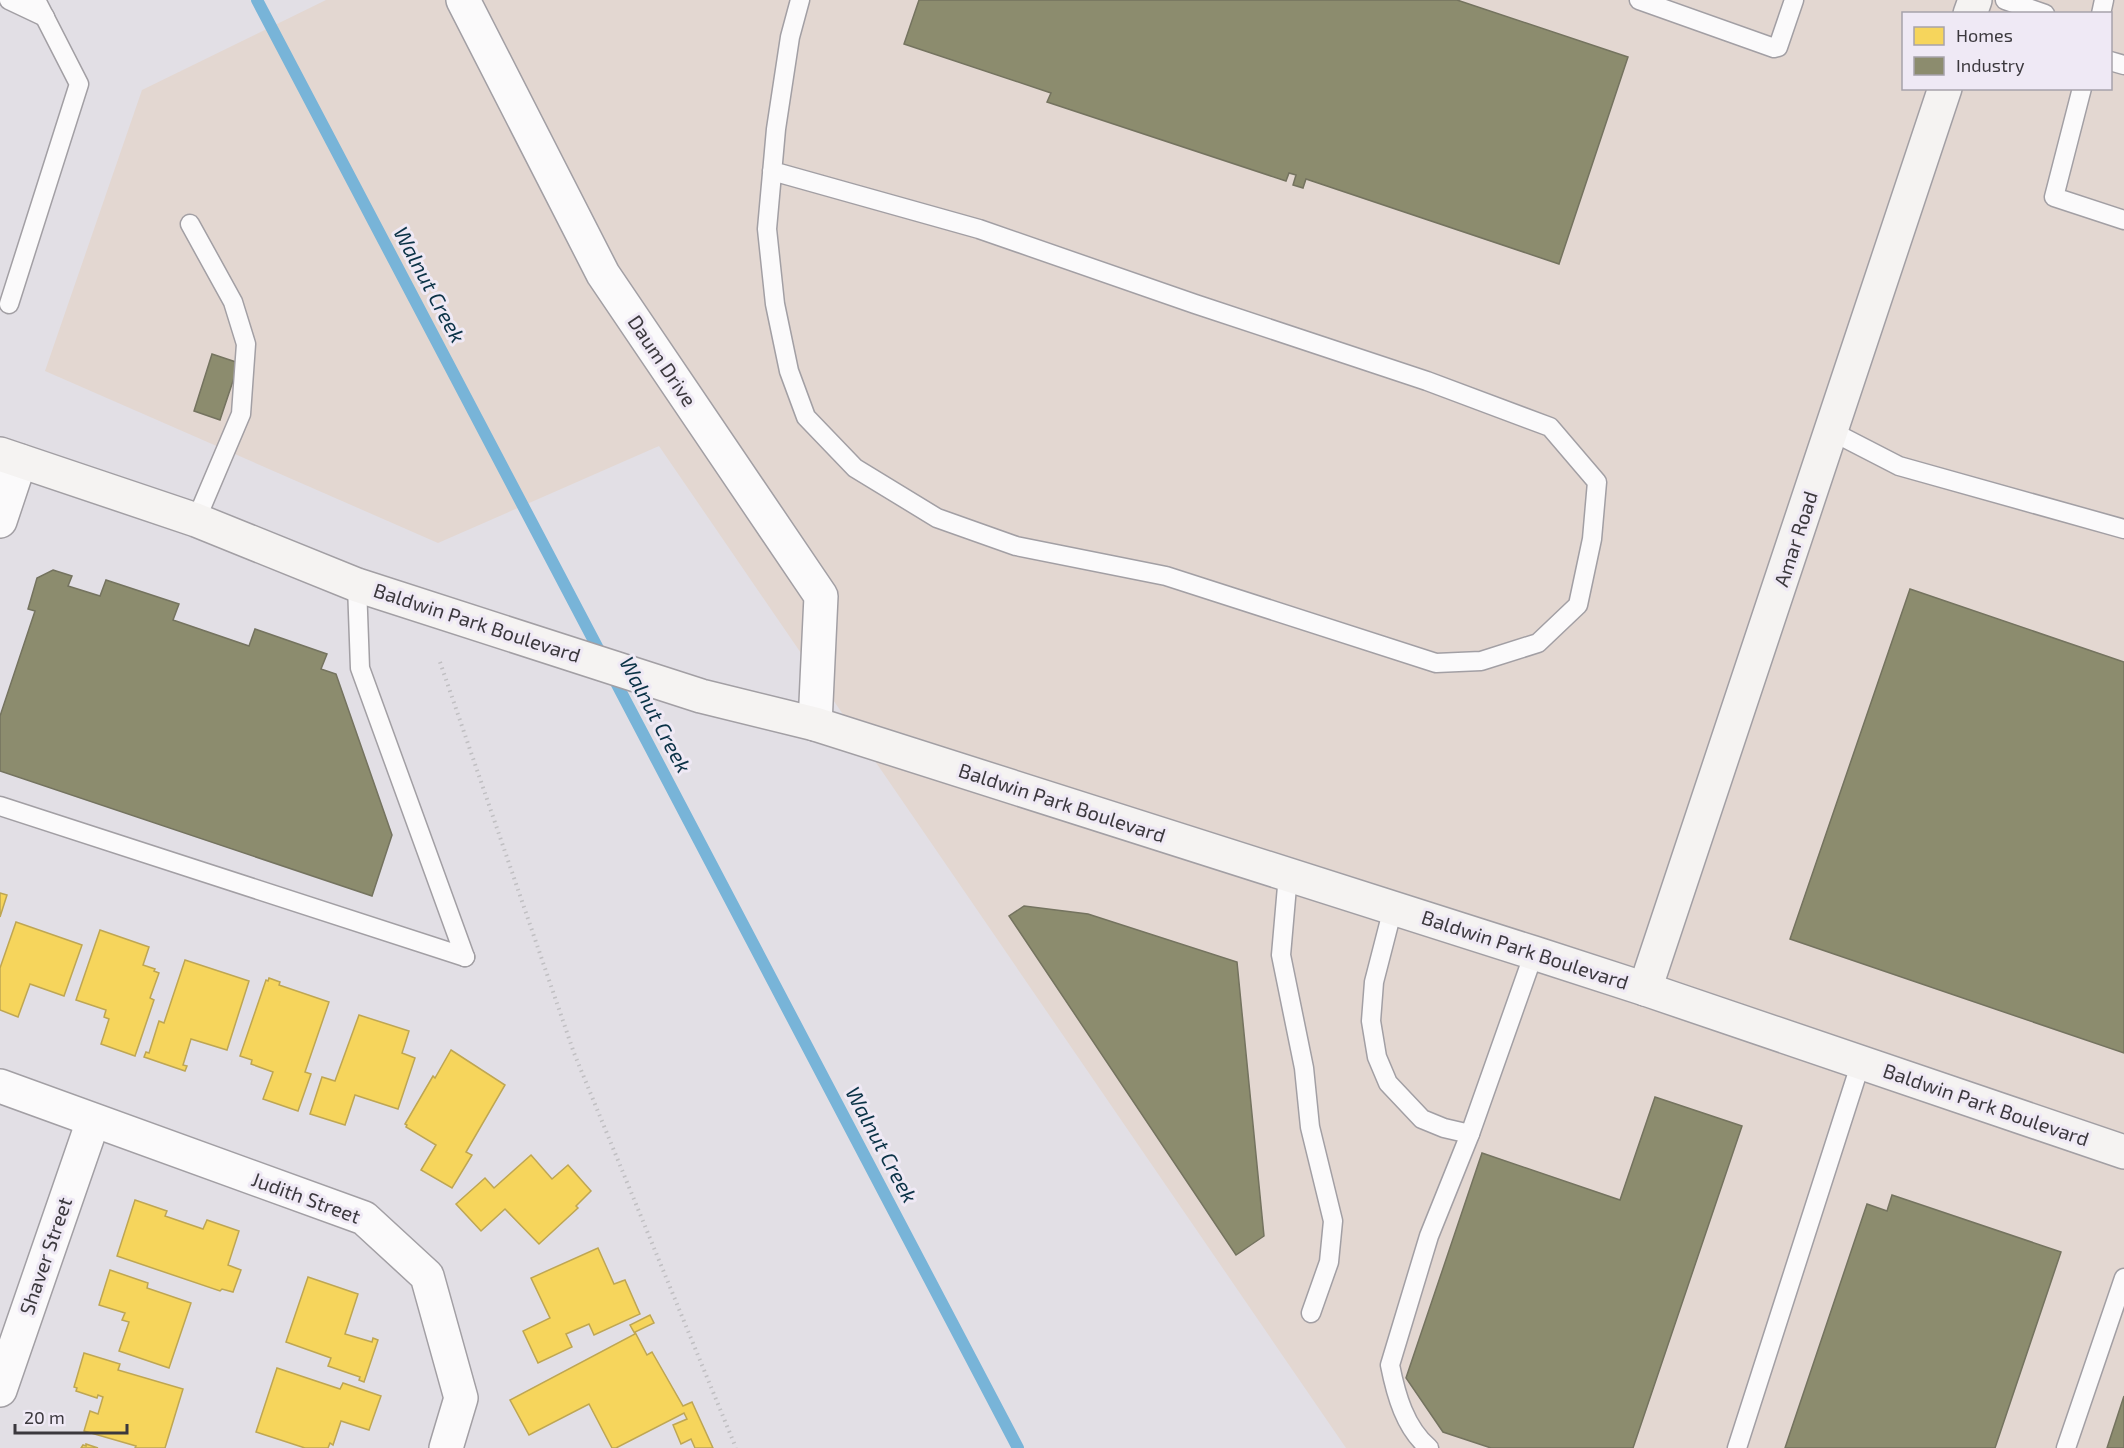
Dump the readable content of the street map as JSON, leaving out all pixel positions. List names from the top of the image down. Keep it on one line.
{"streets":{"main road":["Amar Road","Baldwin Park Boulevard"],"street":["Daum Drive","Judith Street","Shaver Street"]},"crossings":[["Daum Drive","Baldwin Park Boulevard"],["Amar Road","Baldwin Park Boulevard"],["Judith Street","Shaver Street"]],"water":["Walnut Creek"],"legend":["Homes","Industry"],"scale_bar":"20 m"}
